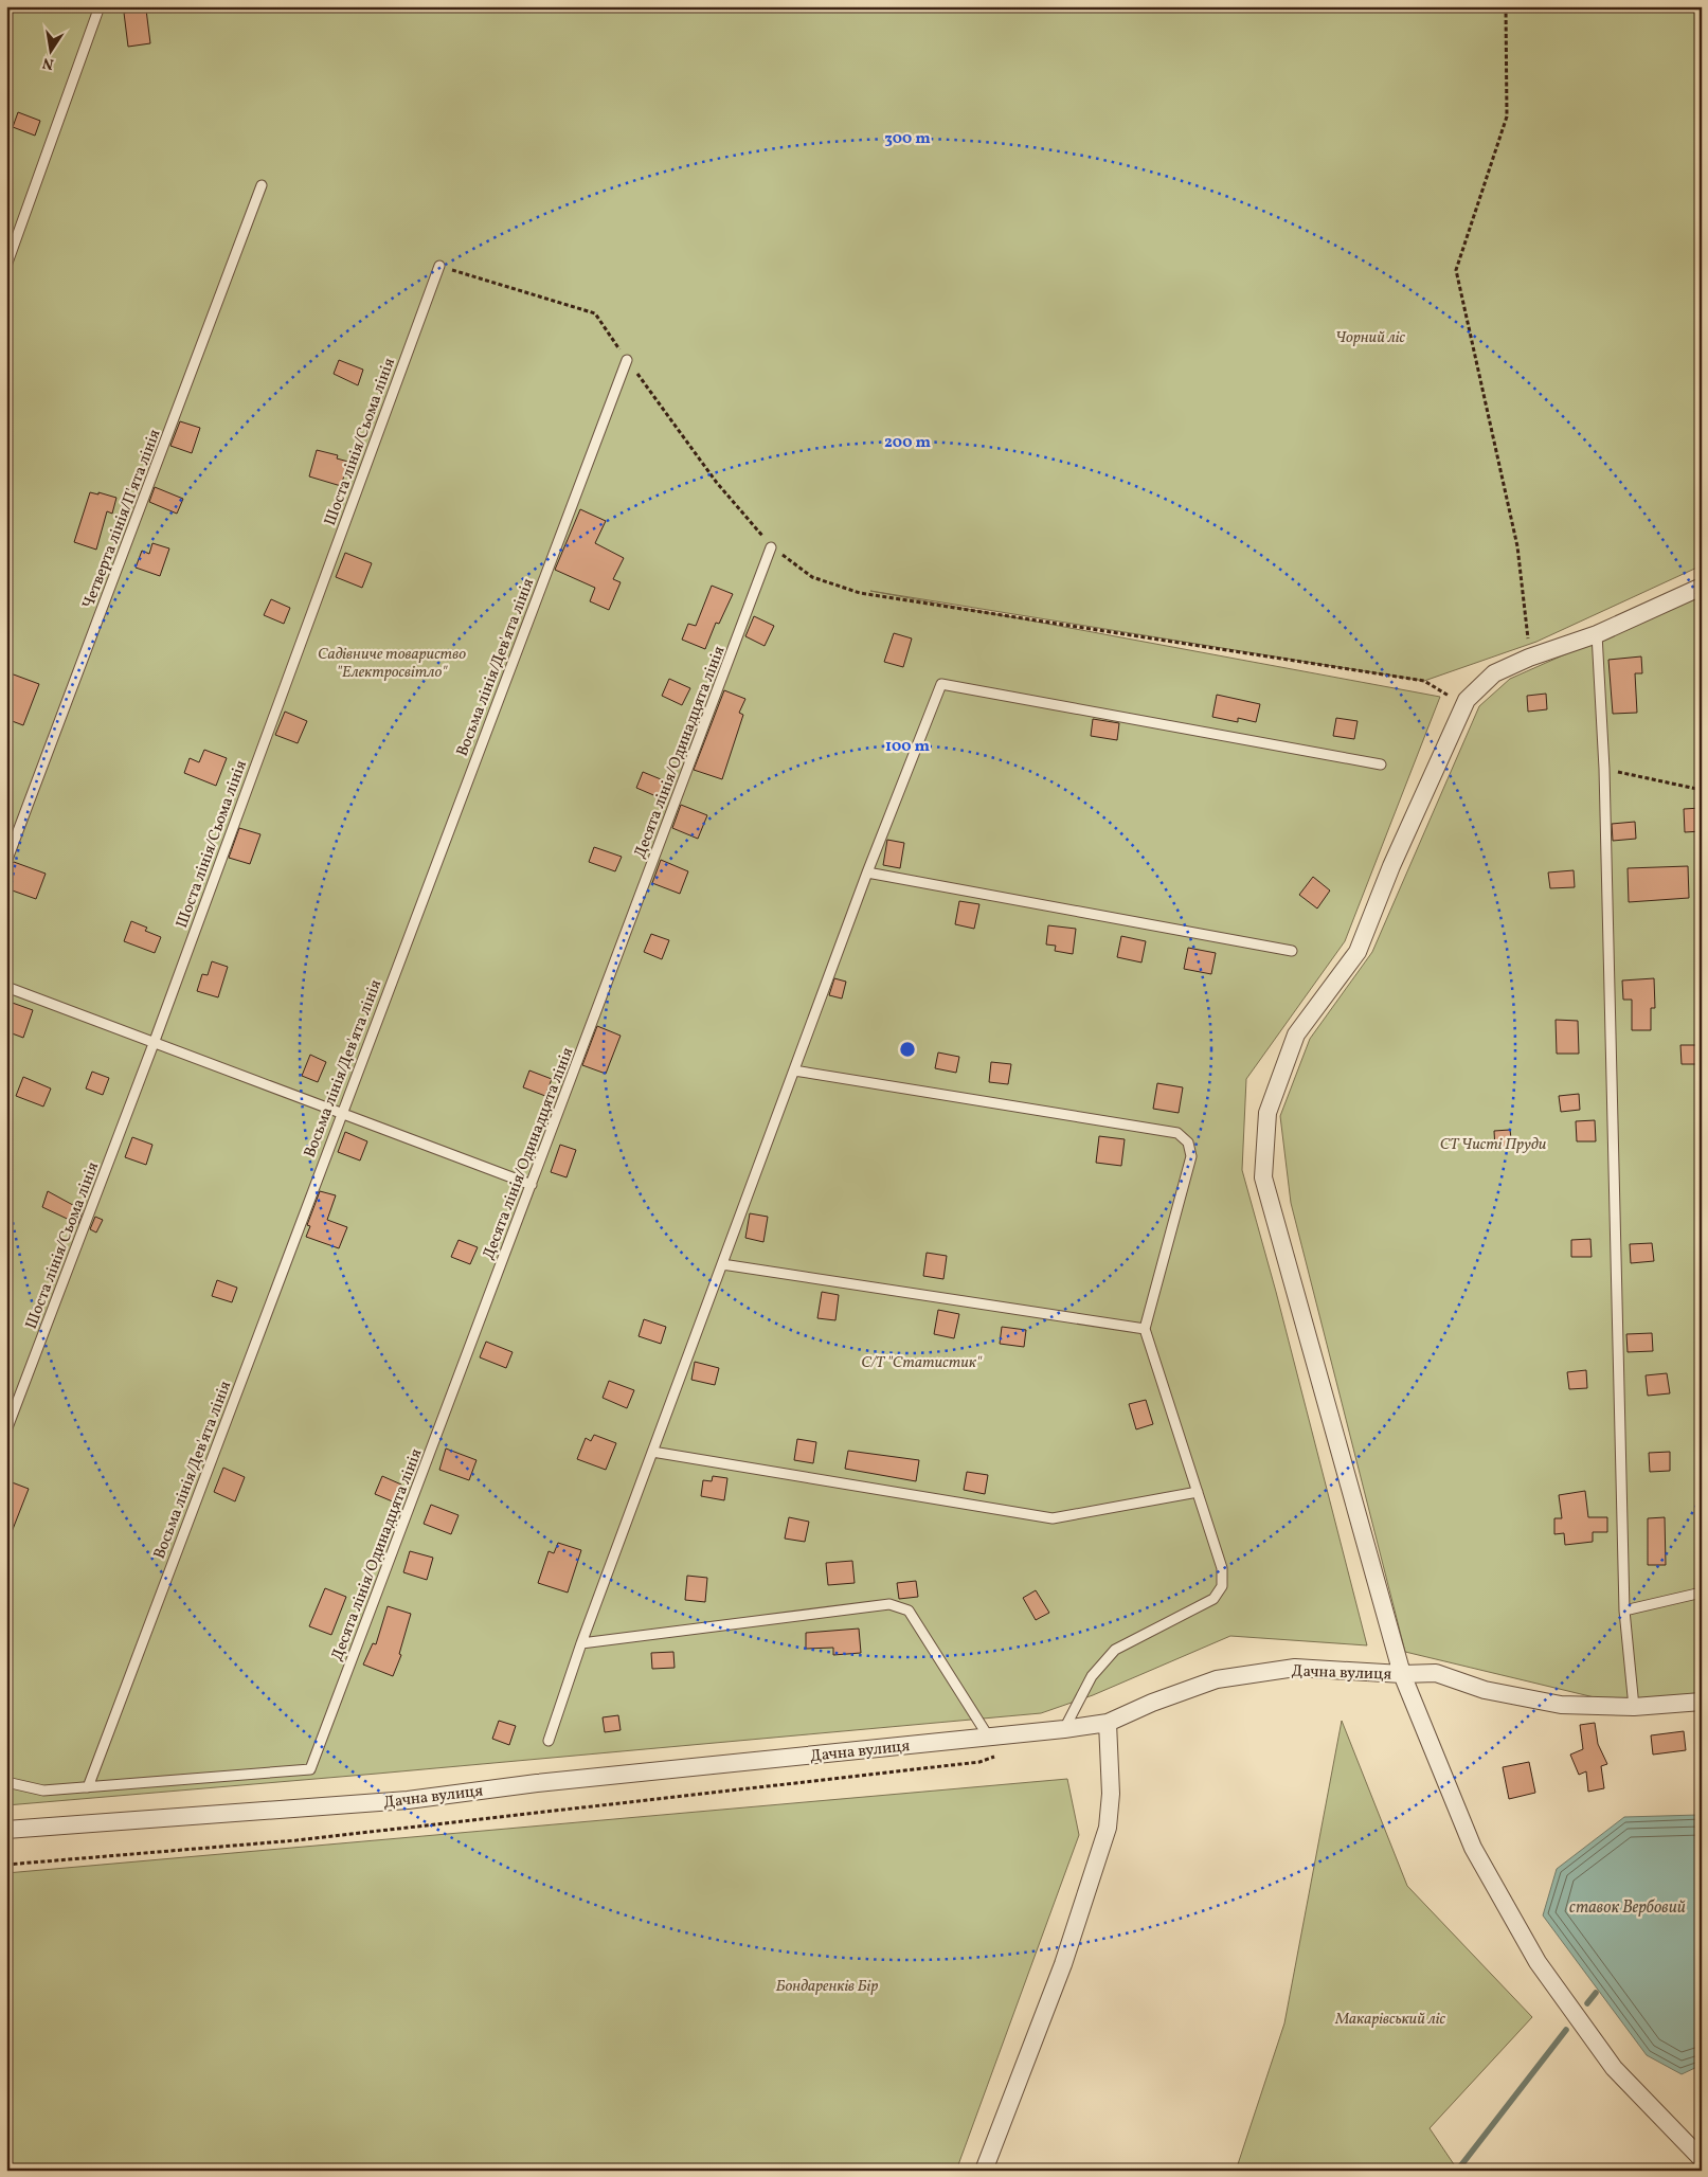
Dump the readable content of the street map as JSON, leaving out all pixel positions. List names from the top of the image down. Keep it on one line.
{"streets":{"street":["Дачна вулиця"],"lane":["Шоста лінія/Сьома лінія","Четверта лінія/П'ята лінія","Восьма лінія/Дев'ята лінія","Десята лінія/Одинадцята лінія"]},"crossings":[["Восьма лінія/Дев'ята лінія","Десята лінія/Одинадцята лінія"]],"water":["ставок Вербовий"],"parks":["Чорний ліс","Садівниче товариство \"Електросвітло\"","СТ Чисті Пруди","С/Т \"Статистик\"","Бондаренків Бір","Макарівський ліс"],"north":"bottom","rings":["300 m","200 m","100 m"]}
